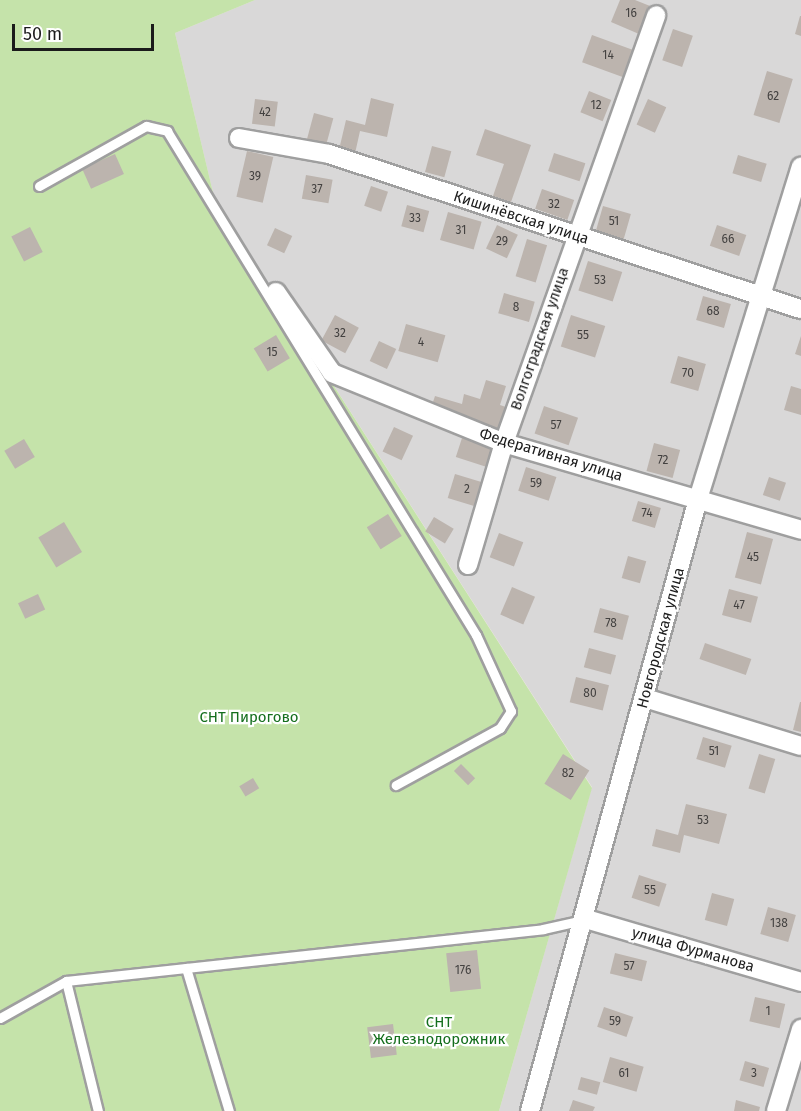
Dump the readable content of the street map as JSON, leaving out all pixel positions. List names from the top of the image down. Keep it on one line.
{"streets":{"street":["Кишинёвская улица","Волгоградская улица","Федеративная улица","Новгородская улица","улица Фурманова"]},"crossings":[["Кишинёвская улица","Волгоградская улица"],["Кишинёвская улица","Новгородская улица"],["Волгоградская улица","Федеративная улица"],["Федеративная улица","Новгородская улица"],["Новгородская улица","улица Фурманова"]],"parks":["СНТ Пирогово","СНТ Железнодорожник"],"house_numbers":["16","14","62","12","42","39","37","32","33","51","31","66","29","53","8","68","32","55","4","15","70","57","72","59","2","74","45","47","78","80","51","82","53","55","138","57","176","1","59","61","3"],"scale_bar":"50 m"}
